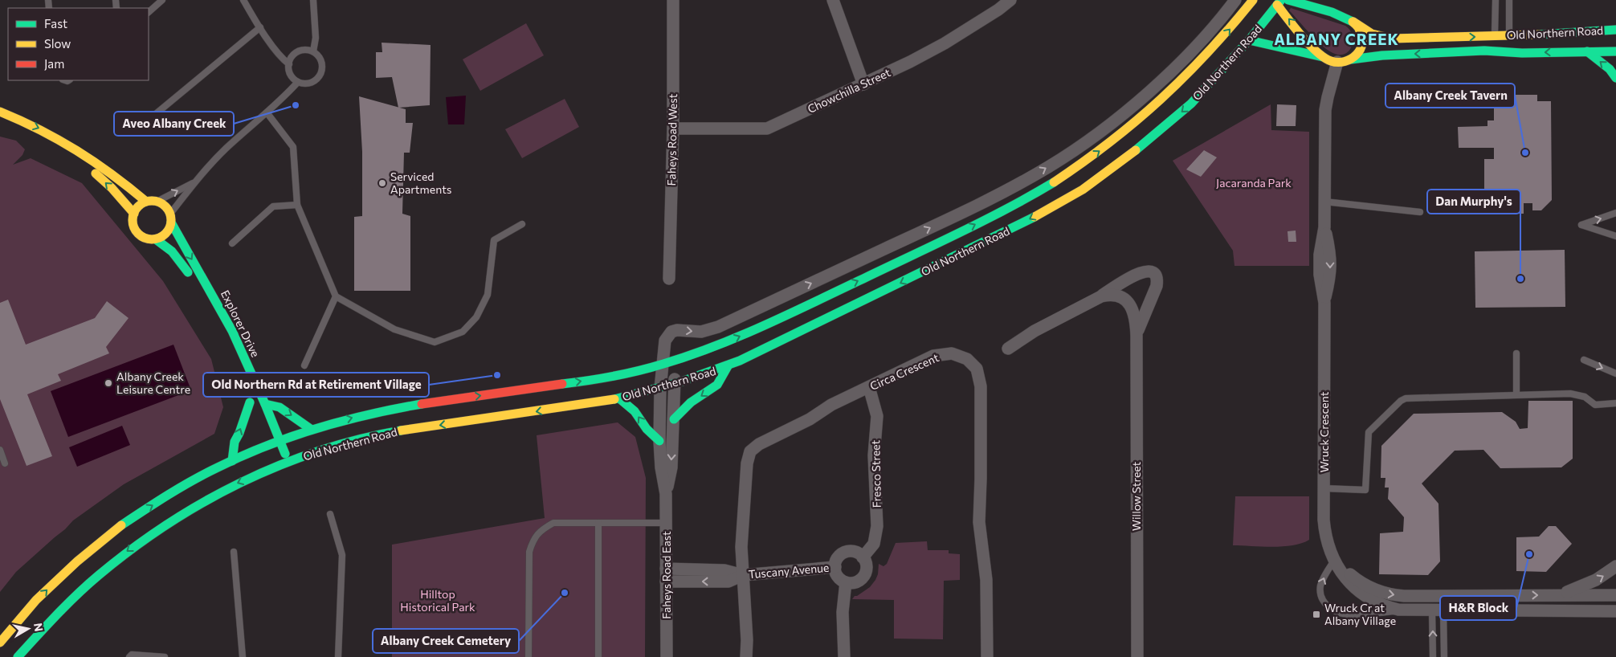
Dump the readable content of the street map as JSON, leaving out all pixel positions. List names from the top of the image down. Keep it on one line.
{"streets":{"main road":["Old Northern Road","Explorer Drive"],"street":["Chowchilla Street","Faheys Road West","Circa Crescent","Wruck Crescent","Fresco Street","Willow Street","Tuscany Avenue","Faheys Road East"]},"crossings":[["Old Northern Road","Explorer Drive"],["Old Northern Road","Wruck Crescent"],["Old Northern Road","Faheys Road East"],["Chowchilla Street","Faheys Road West"],["Circa Crescent","Fresco Street"],["Circa Crescent","Tuscany Avenue"],["Fresco Street","Tuscany Avenue"],["Tuscany Avenue","Faheys Road East"]],"districts":["ALBANY CREEK"],"parks":["Jacaranda Park","Hilltop Historical Park"],"places":{"other":["Aveo Albany Creek","Albany Creek Tavern","Serviced Apartments","Dan Murphy's","Old Northern Rd at Retirement Village","Albany Creek Leisure Centre","H&R Block","Albany Creek Cemetery"],"transit":["Wruck Cr at Albany Village"]},"legend":["Fast","Slow","Jam"],"north":"right"}
